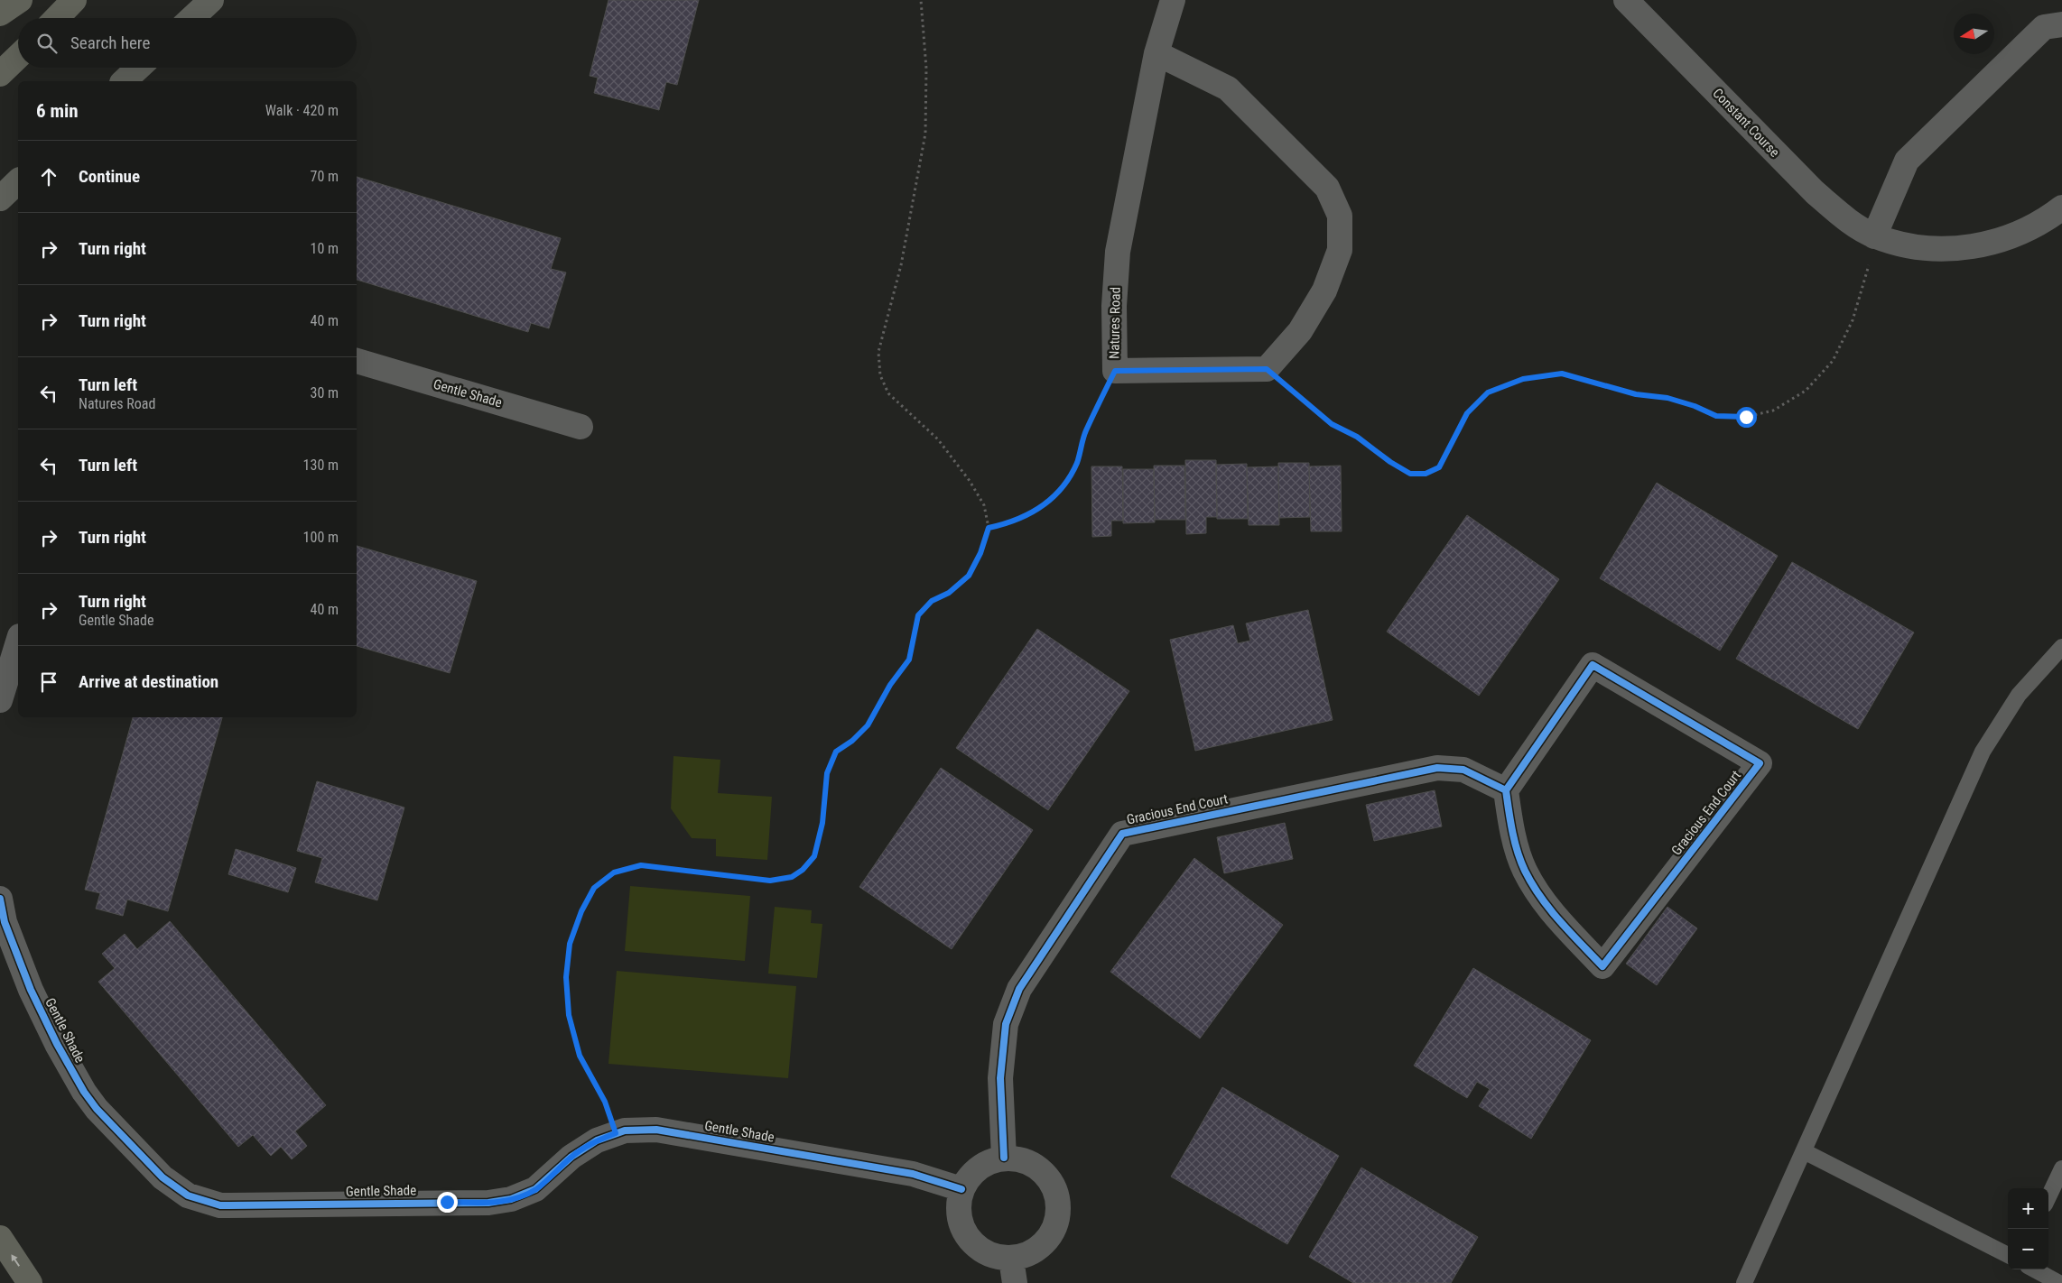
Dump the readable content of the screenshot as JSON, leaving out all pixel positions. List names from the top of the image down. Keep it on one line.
{"streets":{"street":["Constant Course","Natures Road","Gentle Shade","Gracious End Court"]},"crossings":[["Gentle Shade","Gracious End Court"]],"north":"left","page":{"search":"Search here","heading":["6 min","Walk · 420 m"],"list":[["Continue","70 m"],["Turn right","10 m"],["Turn right","40 m"],["Turn left","Natures Road","30 m"],["Turn left","130 m"],["Turn right","100 m"],["Turn right","Gentle Shade","40 m"],"Arrive at destination"],"map_buttons":["+","−"]}}
